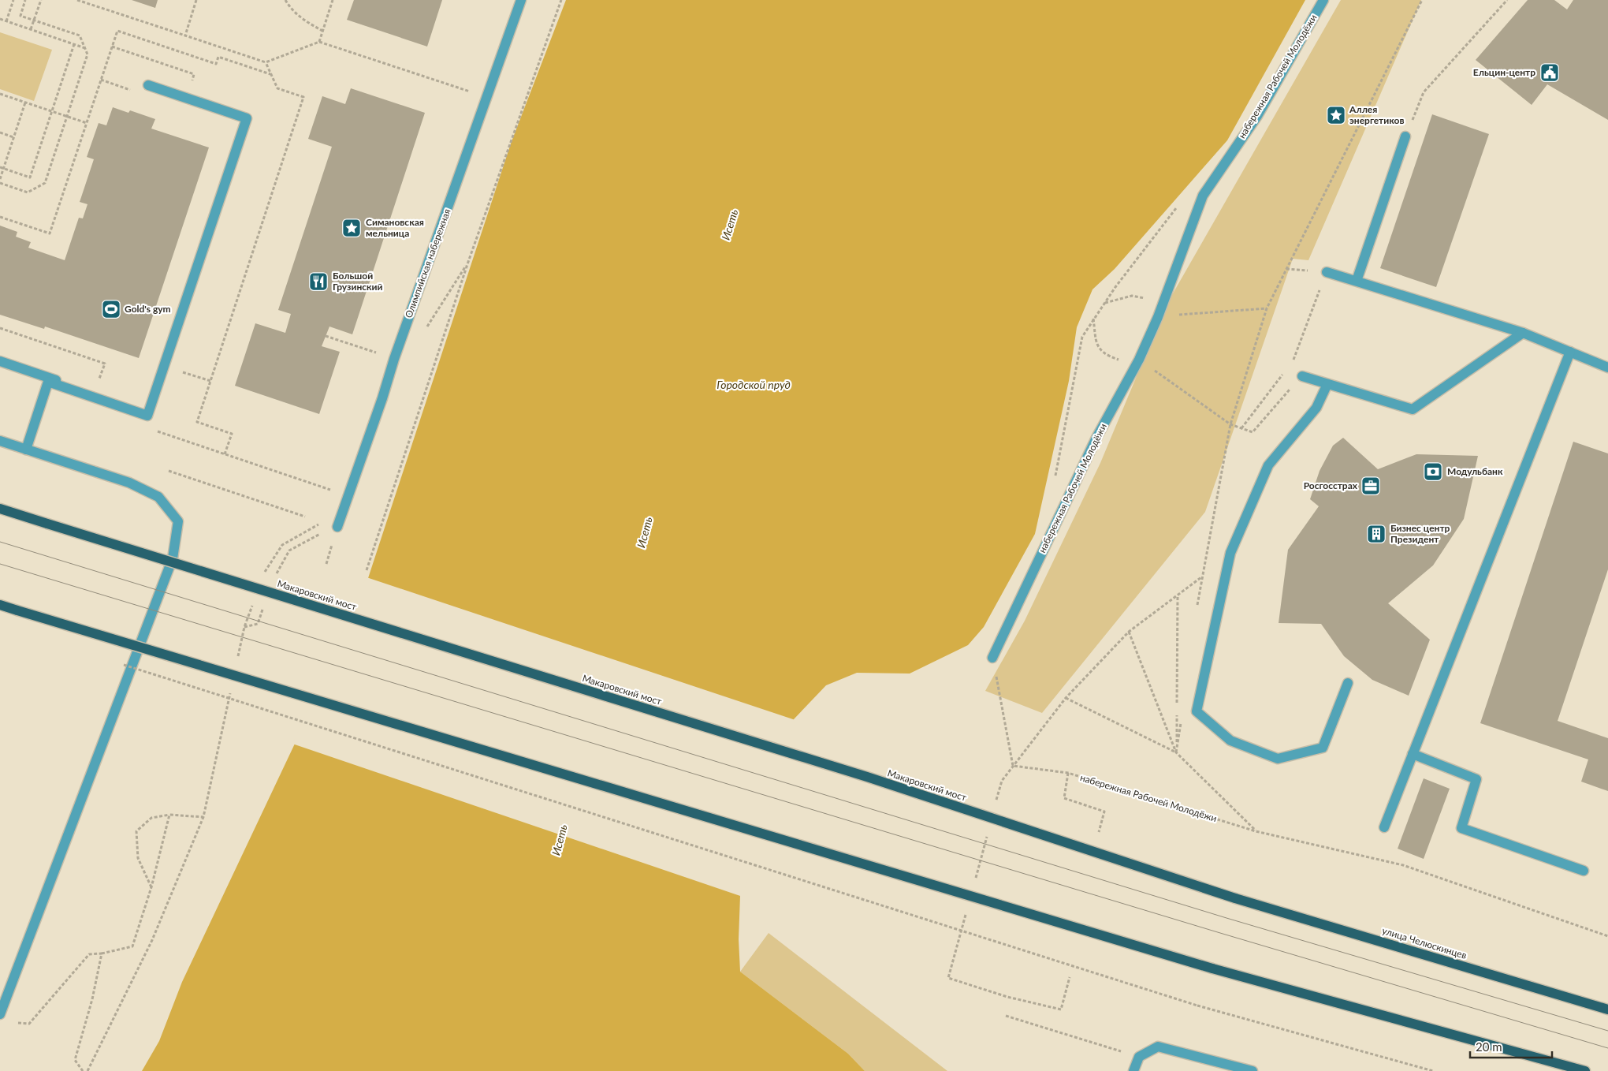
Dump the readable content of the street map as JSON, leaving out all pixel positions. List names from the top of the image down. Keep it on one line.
{"streets":{"main road":["Макаровский мост","улица Челюскинцев"],"street":["набережная Рабочей Молодёжи","Олимпийская набережная"]},"crossings":[["Макаровский мост","улица Челюскинцев"]],"water":["Исеть","Городской пруд"],"places":{"public building":["Ельцин-центр"],"place":["Аллея энергетиков","Симановская мельница"],"restaurant":["Большой Грузинский"],"sports":["Gold's gym"],"bank":["Модульбанк"],"office":["Росгосстрах"],"building":["Бизнес центр Президент"]},"scale_bar":"20 m"}
